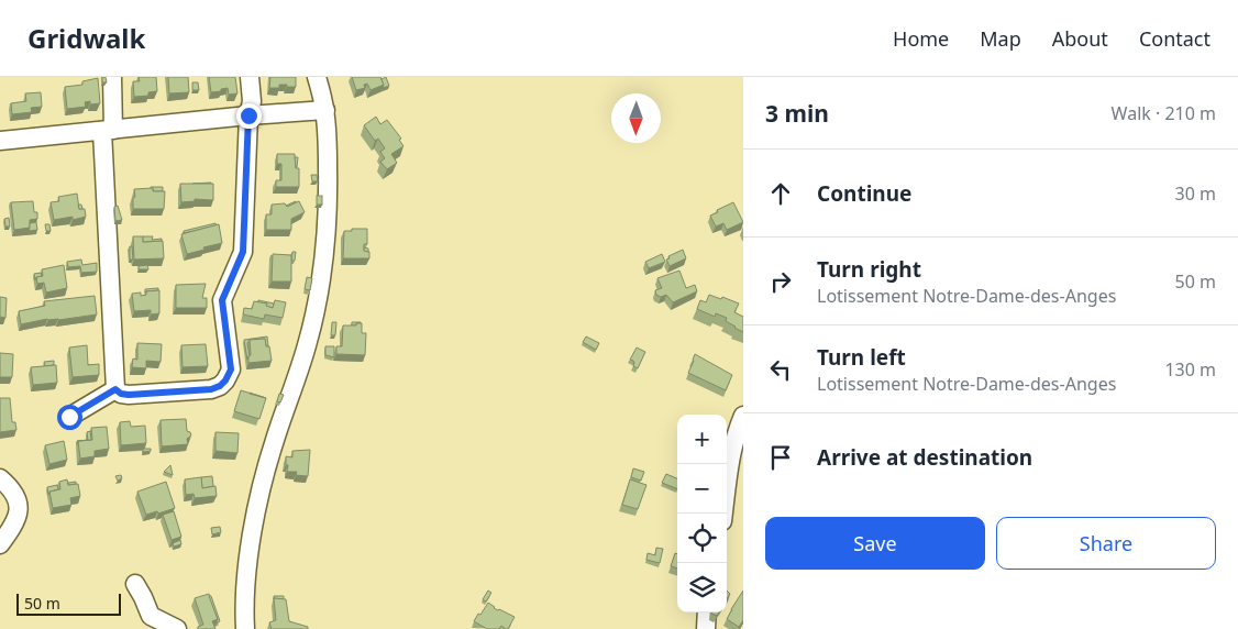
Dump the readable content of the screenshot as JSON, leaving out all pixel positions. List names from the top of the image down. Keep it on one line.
{"scale_bar":"50 m","north":"bottom","page":{"header":"Gridwalk","nav":["Home","Map","About","Contact"],"heading":["3 min","Walk · 210 m"],"list":[["Continue","30 m"],["Turn right","Lotissement Notre-Dame-des-Anges","50 m"],["Turn left","Lotissement Notre-Dame-des-Anges","130 m"],"Arrive at destination"],"map_buttons":["+","−"],"buttons":["Save","Share"],"scale":"50 m"}}
